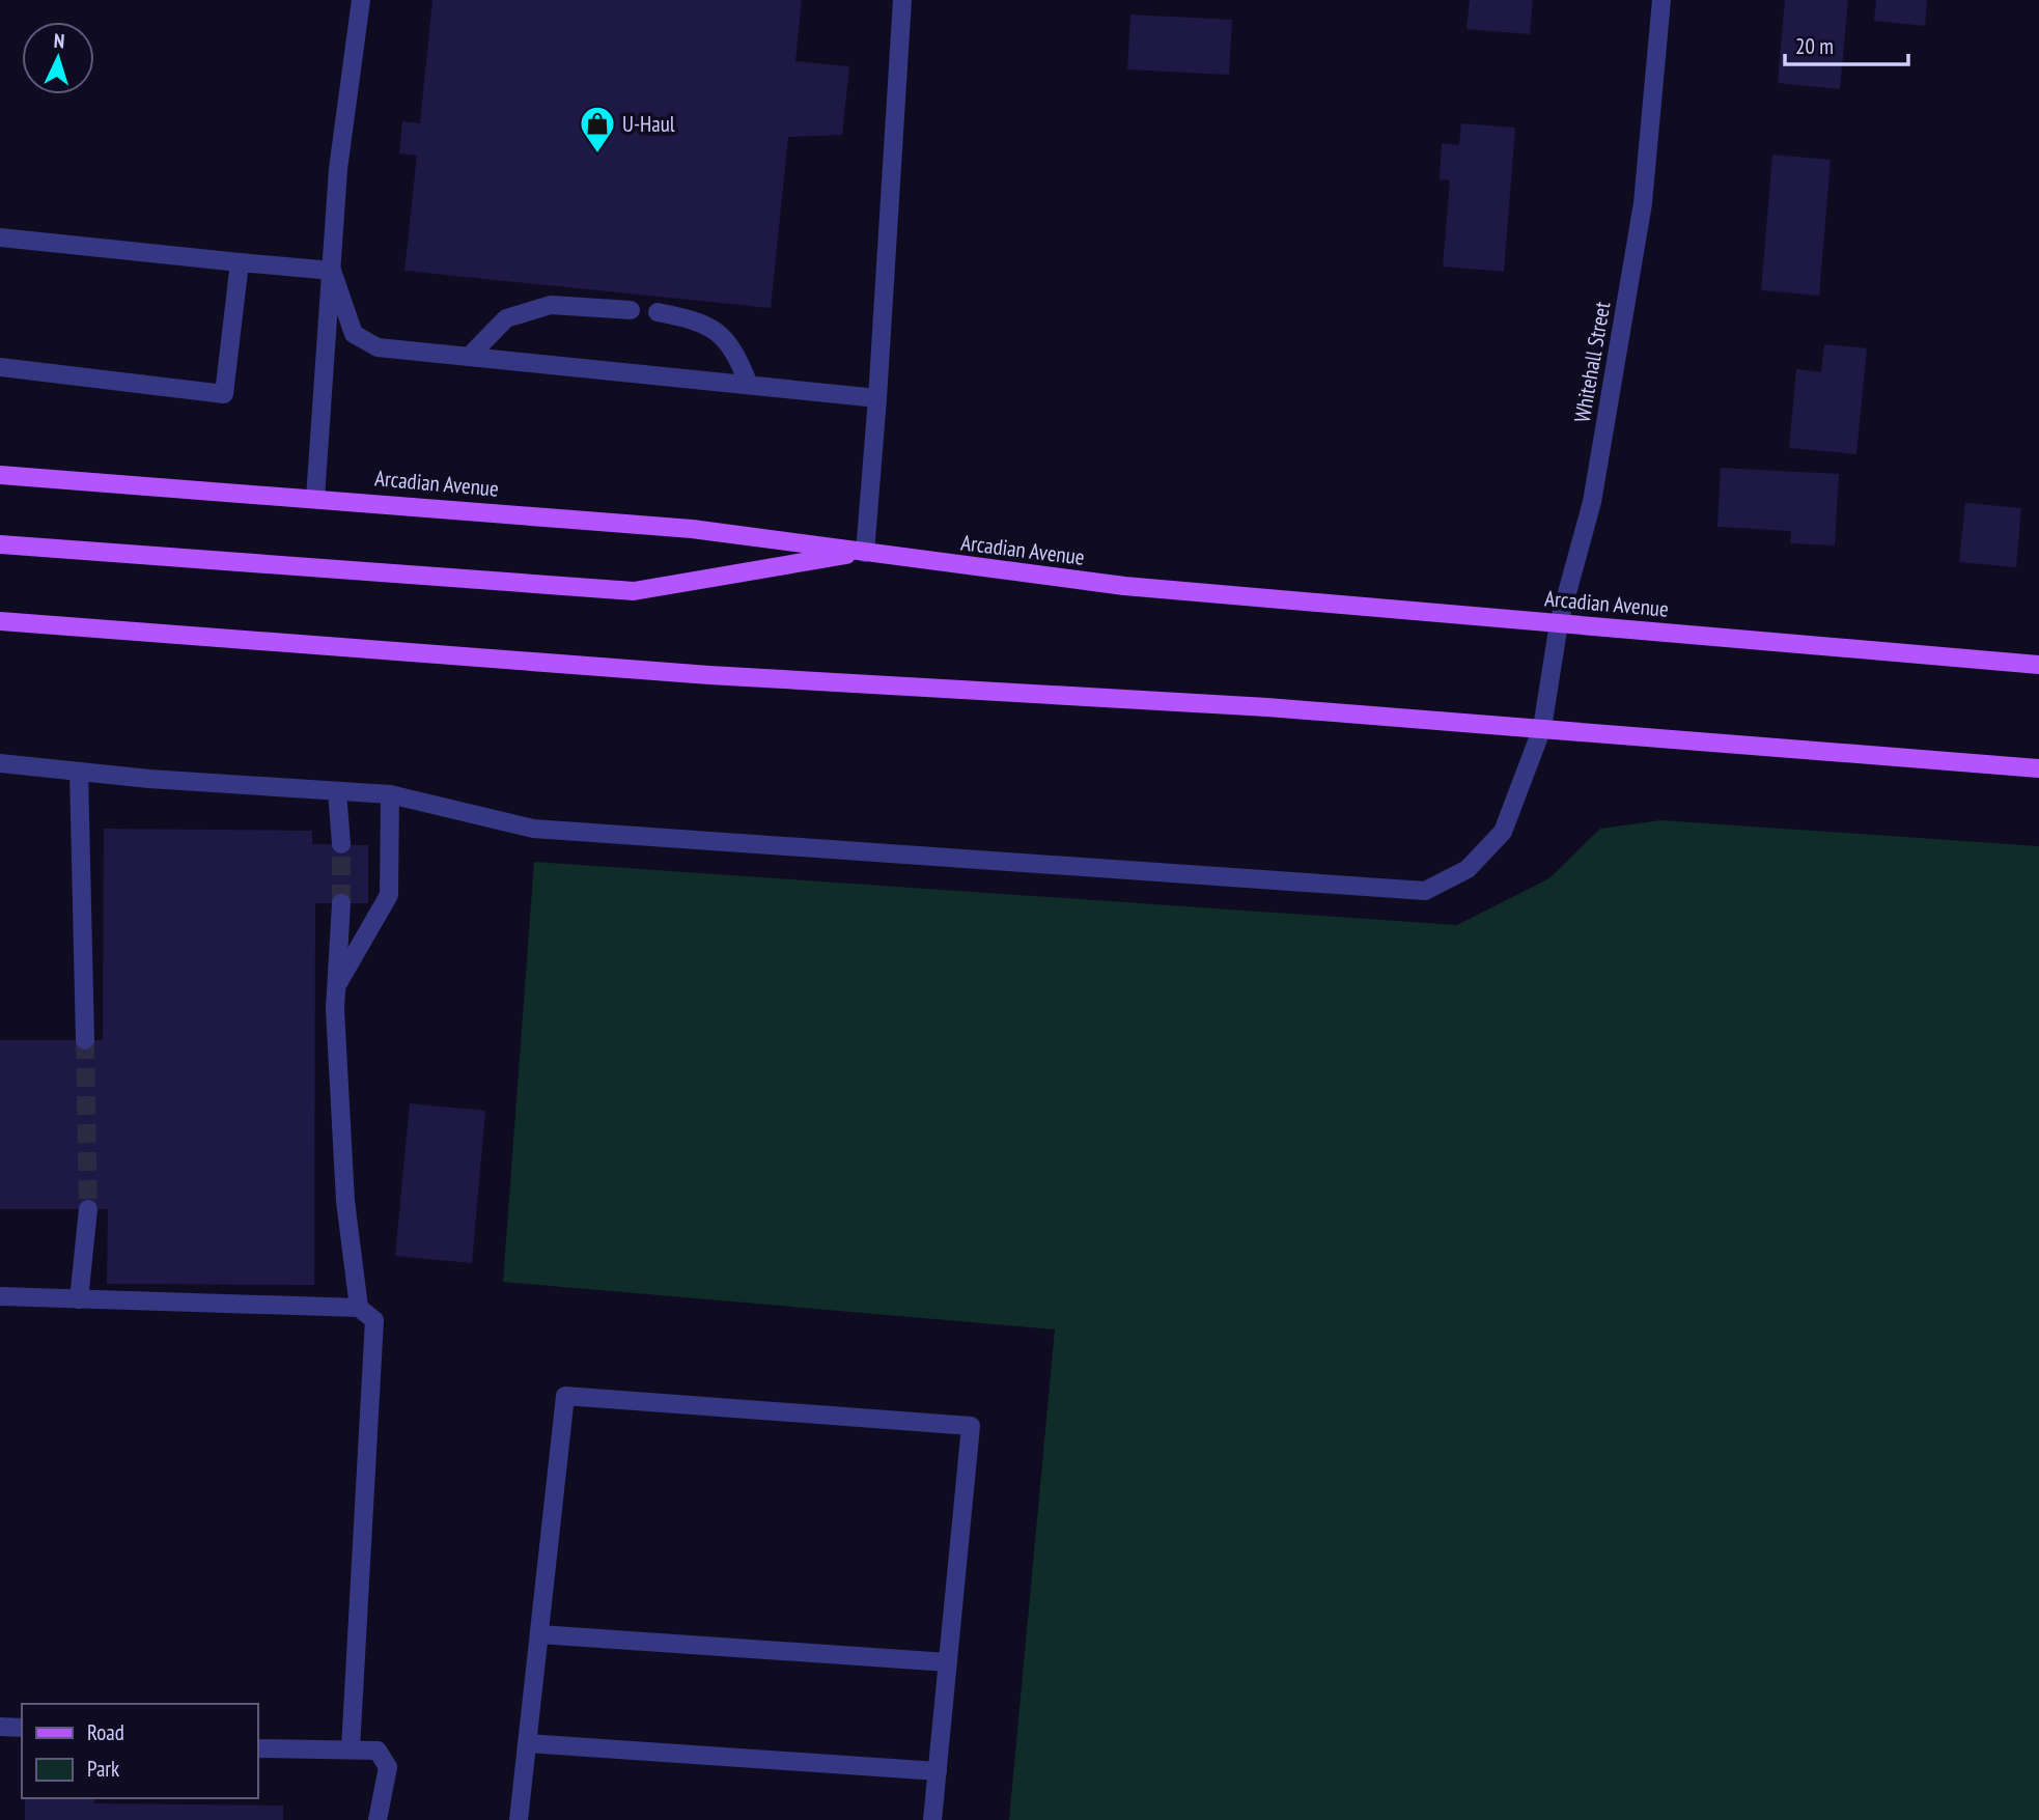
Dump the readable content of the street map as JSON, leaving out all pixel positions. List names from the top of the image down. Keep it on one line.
{"streets":{"main road":["Arcadian Avenue"],"street":["Whitehall Street"]},"crossings":[["Whitehall Street","Arcadian Avenue"]],"places":{"shop":["U-Haul"]},"legend":["Road","Park"],"scale_bar":"20 m","north":"top"}
